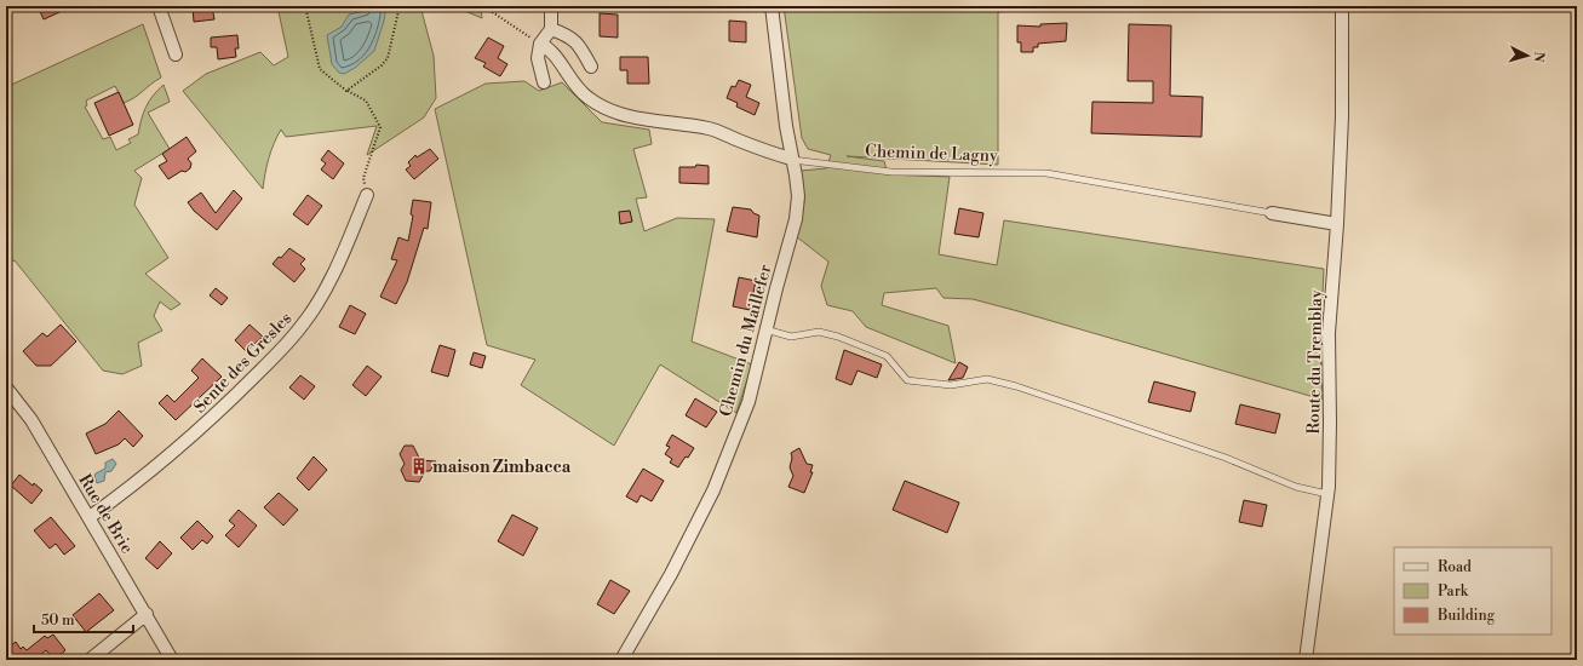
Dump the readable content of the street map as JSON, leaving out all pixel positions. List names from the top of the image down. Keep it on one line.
{"streets":{"street":["Chemin de Lagny","Chemin du Maillefer","Sente des Gresles","Route du Tremblay","Rue de Brie"]},"crossings":[["Chemin de Lagny","Chemin du Maillefer"],["Chemin de Lagny","Route du Tremblay"],["Sente des Gresles","Rue de Brie"]],"places":{"building":["maison Zimbacca"]},"legend":["Road","Park","Building"],"scale_bar":"50 m","north":"right"}
